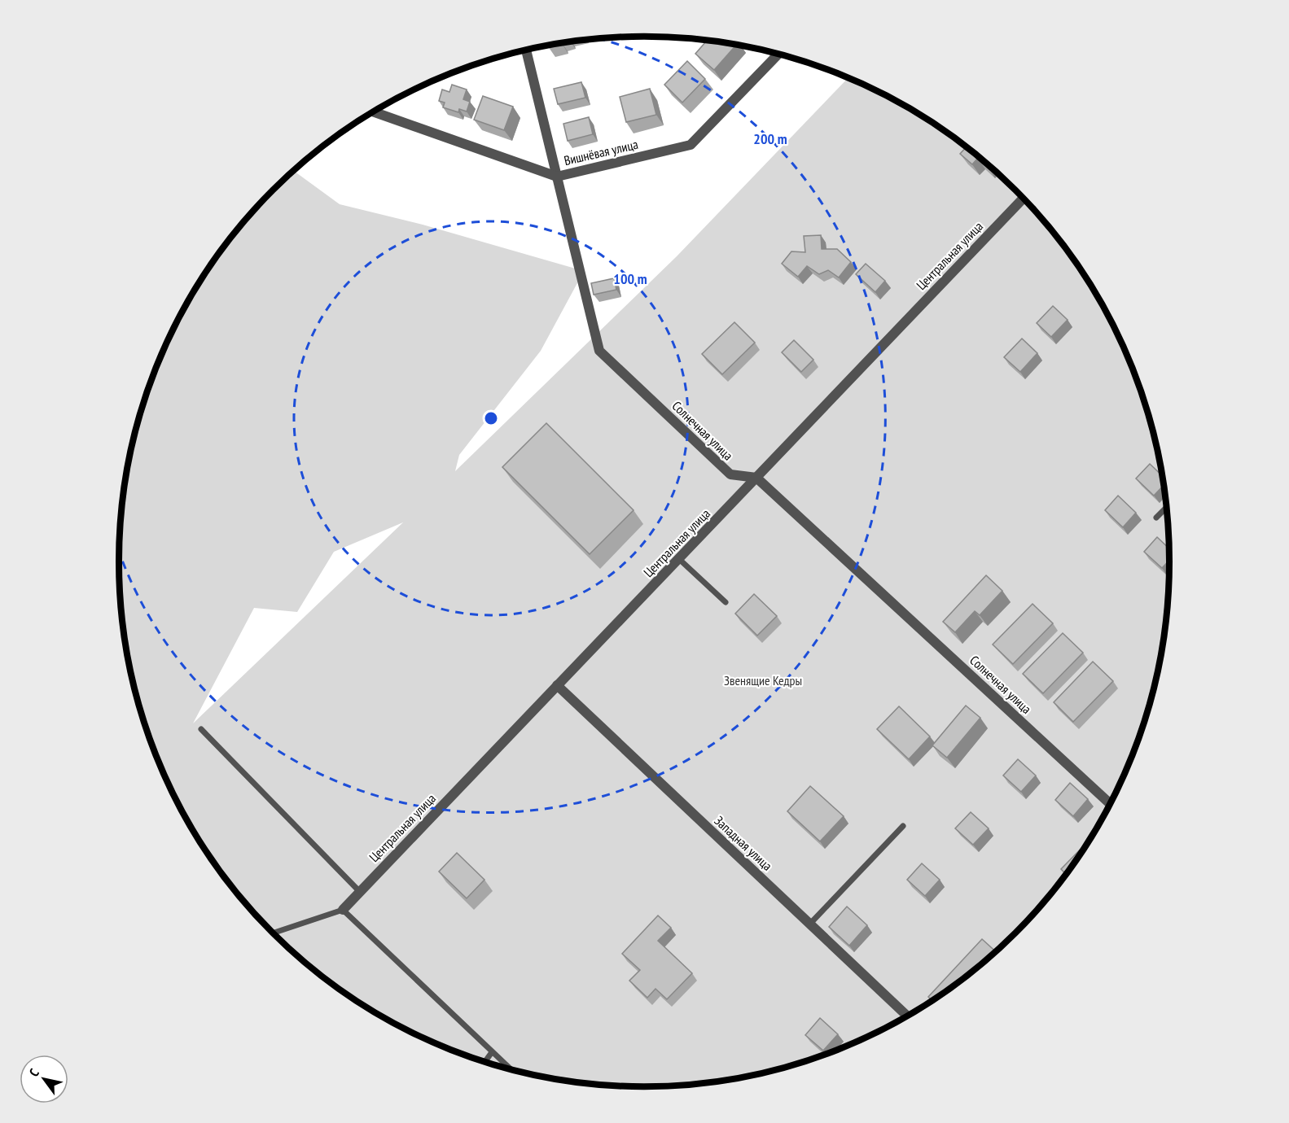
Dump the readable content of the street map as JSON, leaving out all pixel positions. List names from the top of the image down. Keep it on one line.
{"streets":{"street":["Вишнёвая улица","Центральная улица","Солнечная улица","Западная улица"]},"crossings":[["Вишнёвая улица","Солнечная улица"],["Центральная улица","Солнечная улица"],["Центральная улица","Западная улица"]],"parks":["Звенящие Кедры"],"north":"top left","rings":["200 m","100 m"]}
